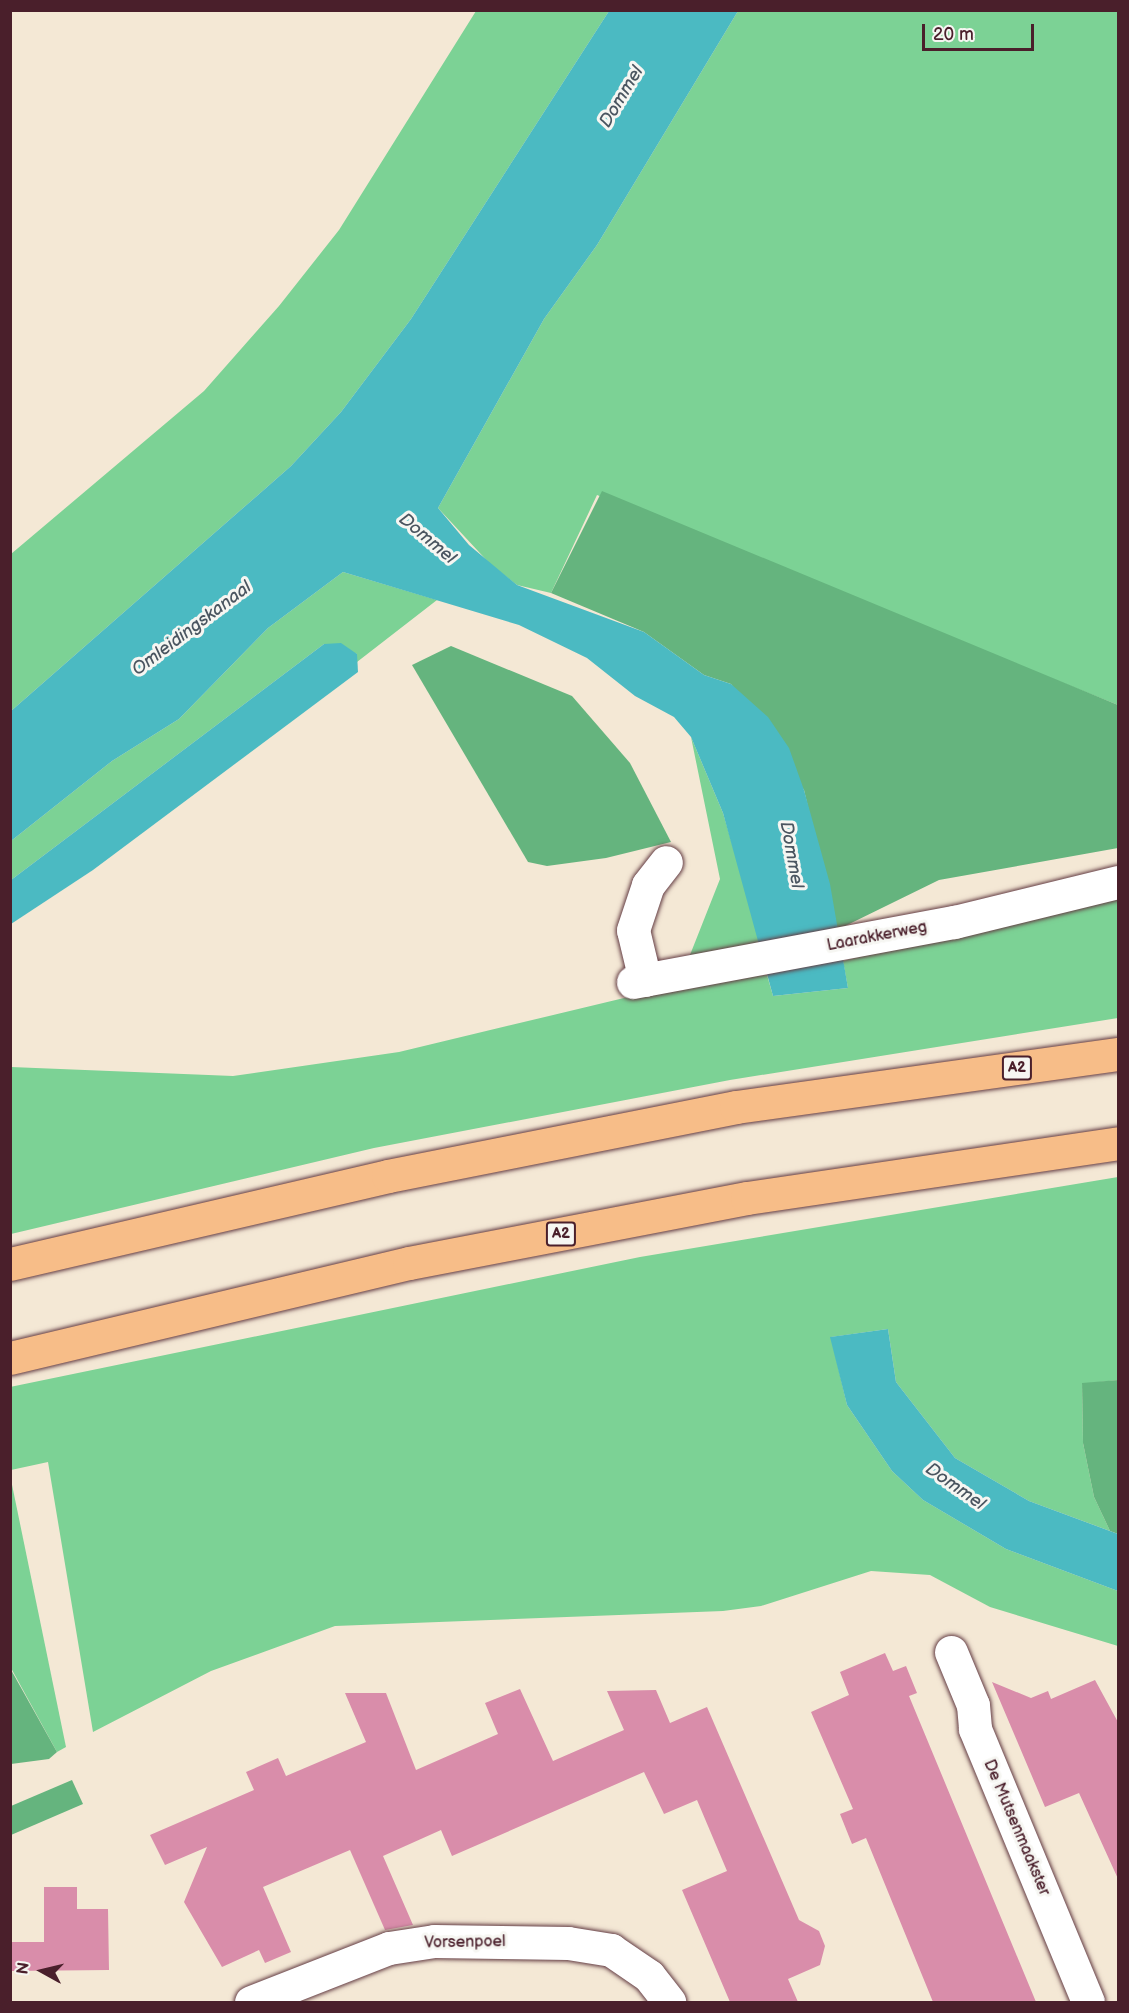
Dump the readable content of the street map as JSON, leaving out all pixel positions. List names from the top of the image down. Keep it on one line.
{"streets":{"highway":["A2"],"street":["Laarakkerweg","De Mutsenmaakster","Vorsenpoel"]},"water":["Dommel","Omleidingskanaal"],"scale_bar":"20 m","north":"left"}
